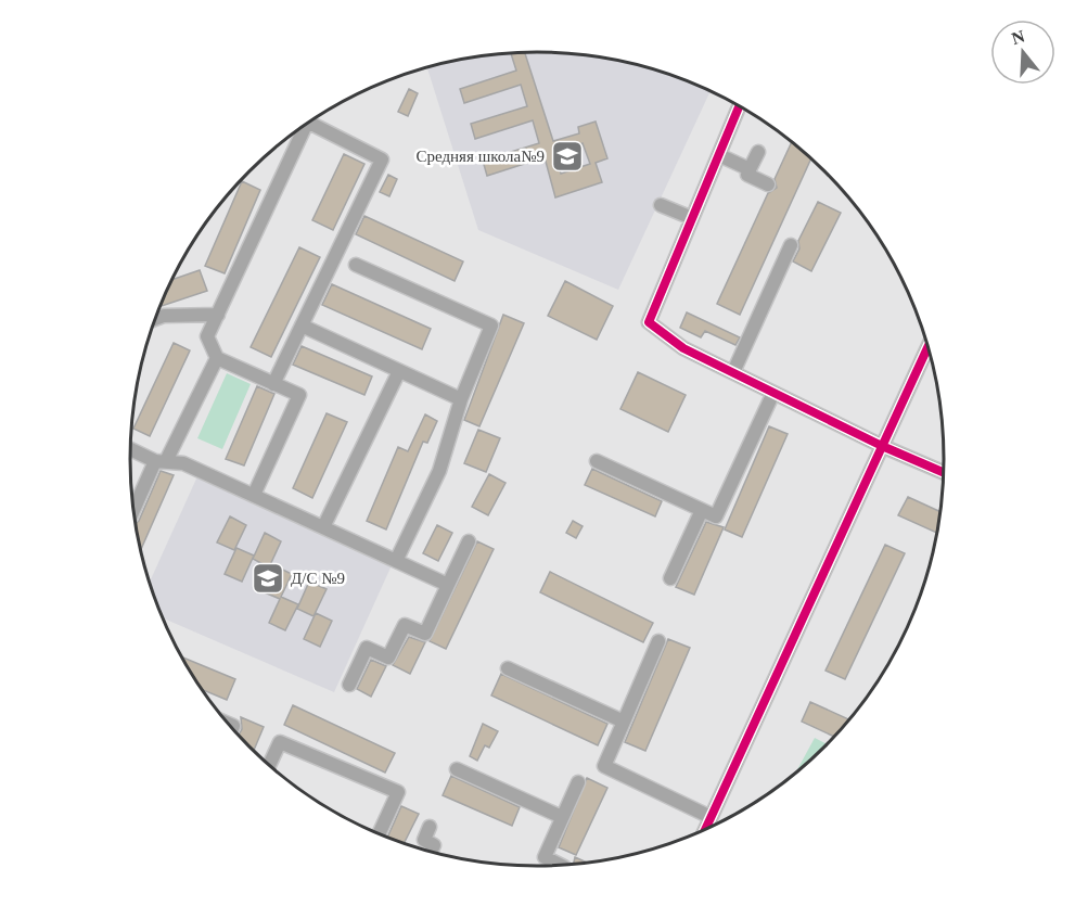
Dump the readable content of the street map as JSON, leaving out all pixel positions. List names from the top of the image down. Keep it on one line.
{"places":{"school or university":["Средняя школа№9","Д/С №9"]},"north":"top"}
